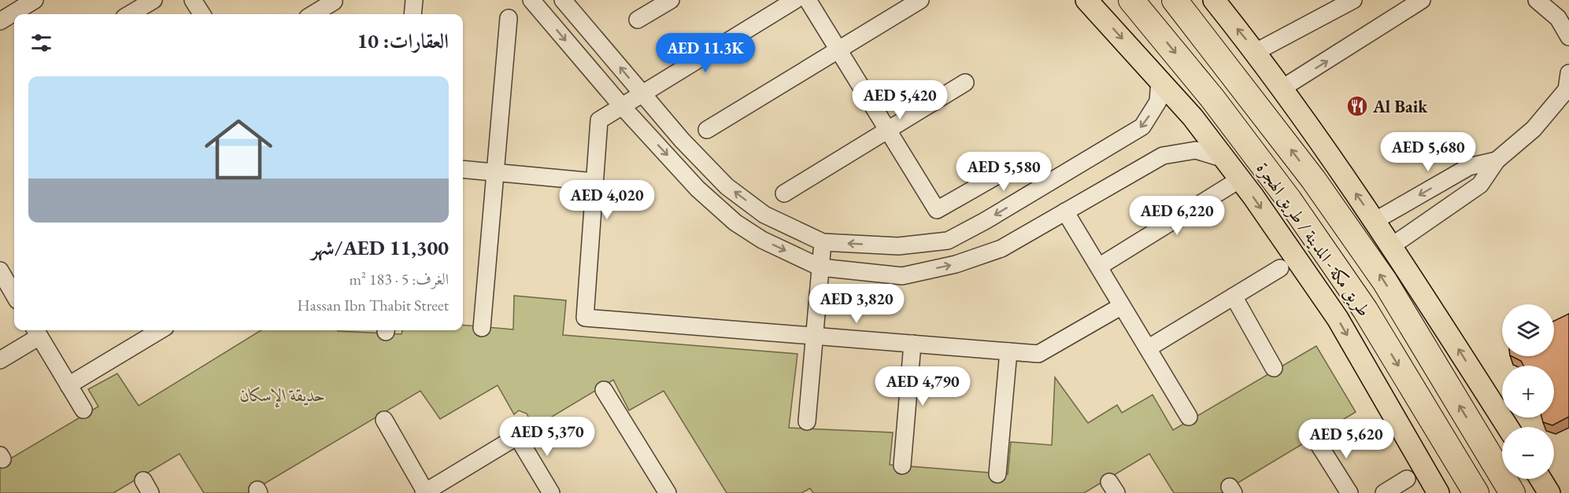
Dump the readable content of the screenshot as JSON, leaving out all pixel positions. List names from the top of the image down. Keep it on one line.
{"streets":{"highway":["طريق مكة - المدينة / طريق الهجرة"]},"parks":["حديقة الإسكان"],"places":{"restaurant":["Al Baik"]},"page":{"heading":"العقارات: 10","price":["AED 11.3K","AED 5,420","AED 5,680","AED 5,580","AED 4,020","AED 6,220","AED 3,820","AED 4,790","AED 5,370","AED 5,620"],"list":[{"name":"AED 11,300/شهر","note":"الغرف: 5 · 183 m² · Hassan Ibn Thabit Street"}],"map_buttons":["+","−"]}}
